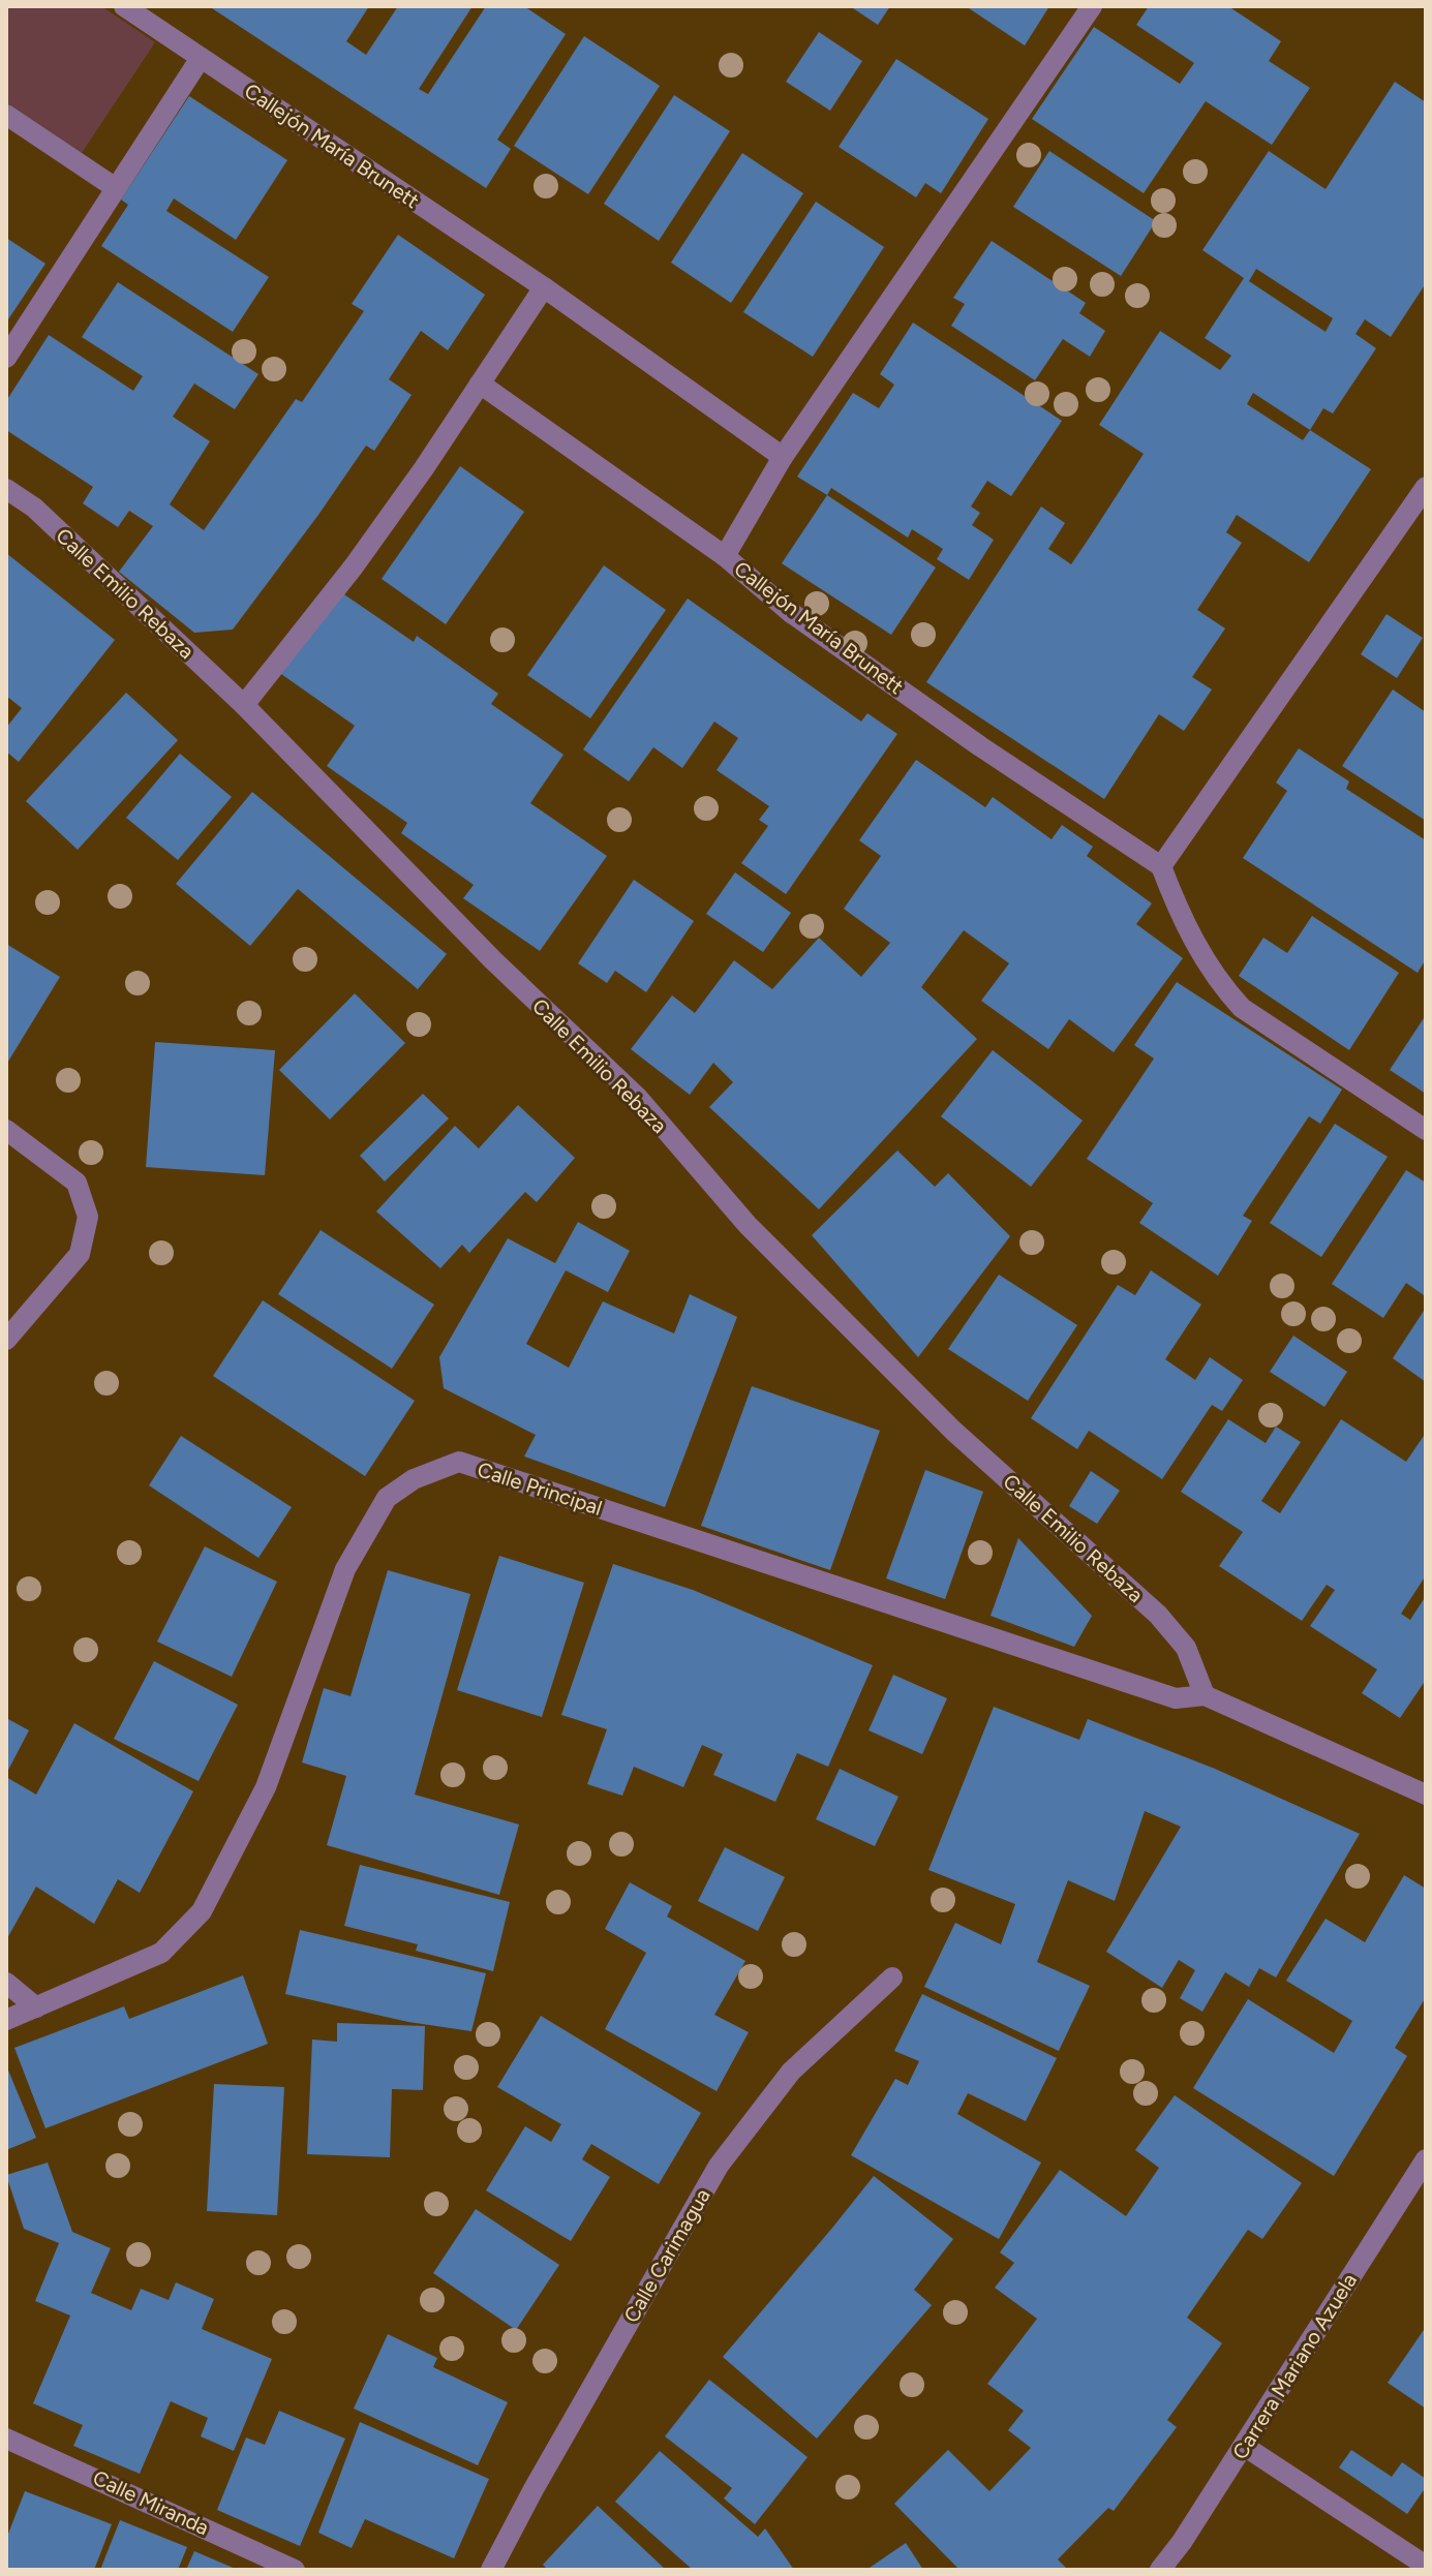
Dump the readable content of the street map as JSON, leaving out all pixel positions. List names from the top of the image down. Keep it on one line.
{"streets":{"street":["Callejón María Brunett","Calle Emilio Rebaza","Calle Principal","Calle Carimagua","Carrera Mariano Azuela","Calle Miranda"]},"crossings":[["Calle Emilio Rebaza","Calle Principal"]]}
